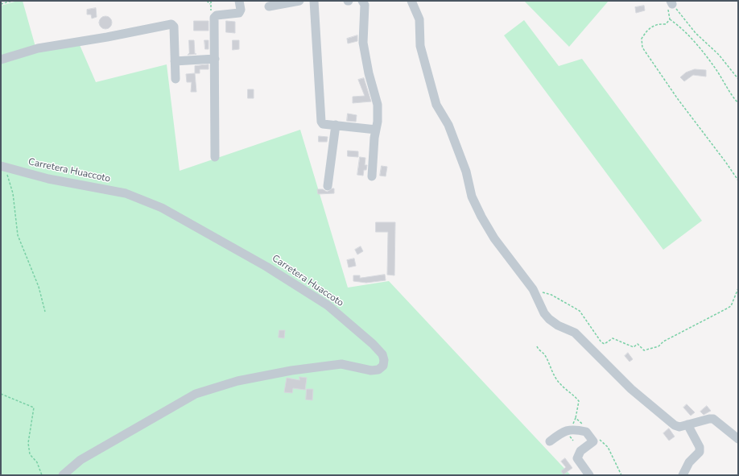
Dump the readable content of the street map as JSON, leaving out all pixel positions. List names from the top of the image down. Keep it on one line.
{"streets":{"street":["Carretera Huaccoto"]}}
